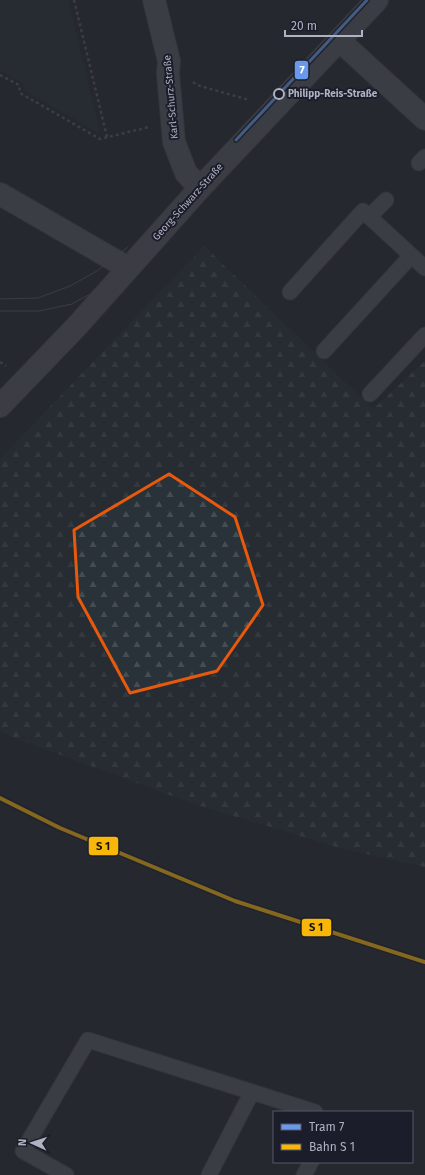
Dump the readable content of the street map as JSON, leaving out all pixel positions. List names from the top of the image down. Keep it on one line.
{"streets":{"street":["Karl-Schurz-Straße","Georg-Schwarz-Straße"]},"crossings":[["Karl-Schurz-Straße","Georg-Schwarz-Straße"]],"places":["Philipp-Reis-Straße"],"lines":["tram line 7"],"legend":["Tram 7","Bahn S 1"],"scale_bar":"20 m","north":"left"}
